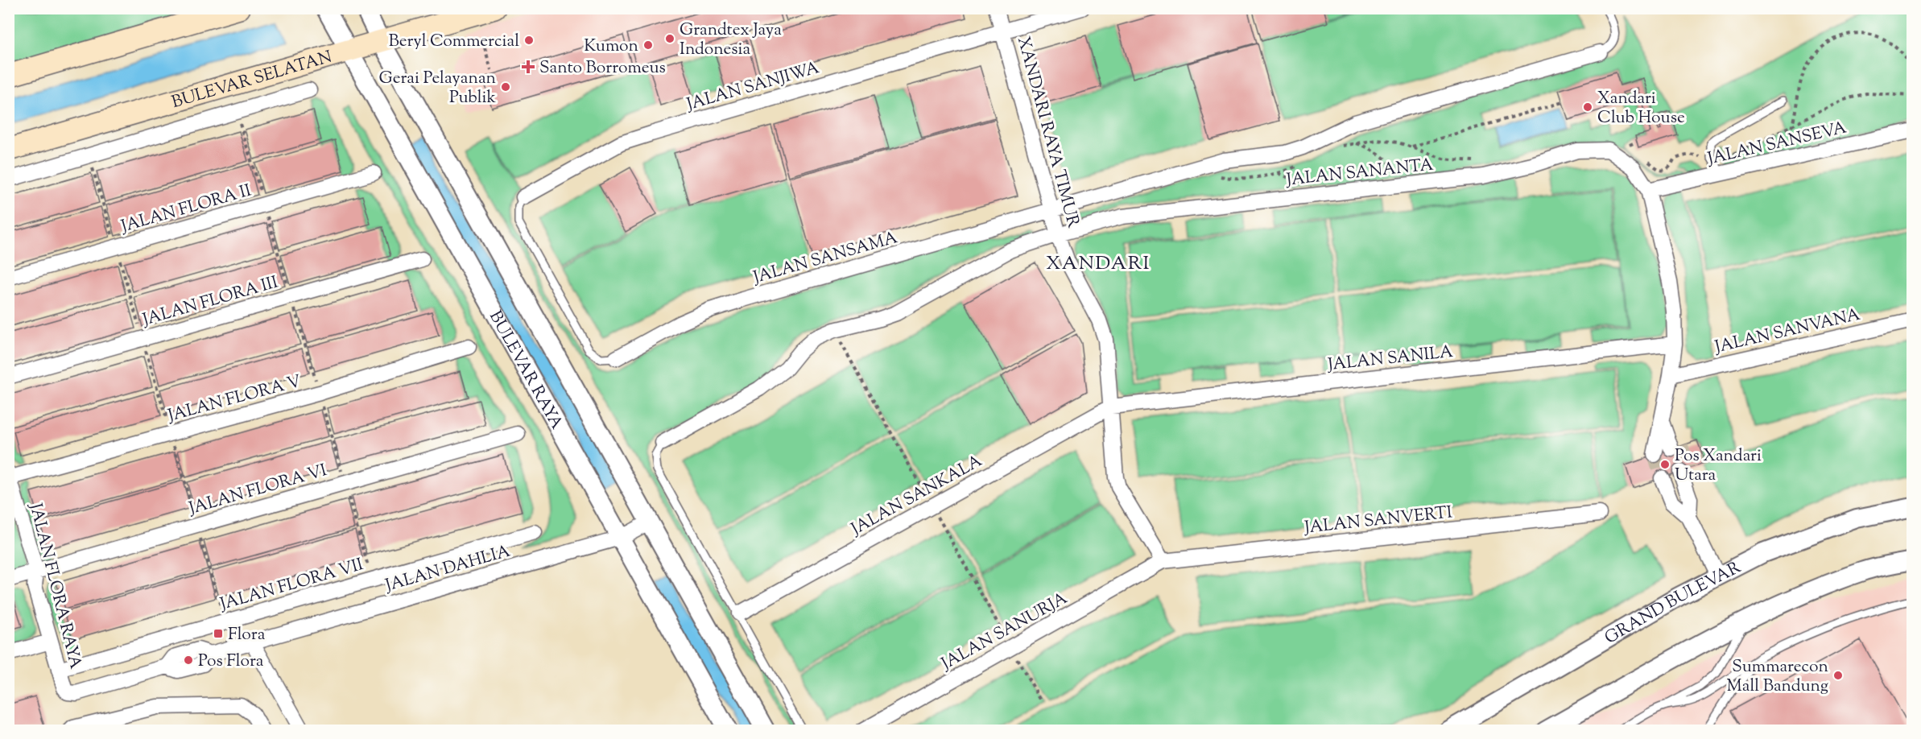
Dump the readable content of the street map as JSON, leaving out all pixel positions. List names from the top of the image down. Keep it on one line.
{"streets":{"main road":["BULEVAR SELATAN"],"street":["JALAN SANJIWA","XANDARI RAYA TIMUR","JALAN SANSEVA","JALAN SANANTA","JALAN FLORA II","JALAN SANSAMA","JALAN FLORA III","JALAN SANVANA","JALAN SANILA","BULEVAR RAYA","JALAN FLORA V","JALAN FLORA VI","JALAN SANKALA","JALAN SANVERTI","JALAN DAHLIA","JALAN FLORA VII","JALAN FLORA RAYA","GRAND BULEVAR","JALAN SANURJA"]},"crossings":[["BULEVAR SELATAN","BULEVAR RAYA"],["JALAN SANJIWA","XANDARI RAYA TIMUR"],["XANDARI RAYA TIMUR","JALAN SANANTA"],["XANDARI RAYA TIMUR","JALAN SANSAMA"],["XANDARI RAYA TIMUR","JALAN SANILA"],["XANDARI RAYA TIMUR","JALAN SANKALA"],["XANDARI RAYA TIMUR","JALAN SANVERTI"],["XANDARI RAYA TIMUR","JALAN SANURJA"],["JALAN SANSEVA","JALAN SANANTA"],["JALAN SANANTA","JALAN SANSAMA"],["JALAN SANILA","JALAN SANKALA"],["BULEVAR RAYA","JALAN DAHLIA"],["JALAN FLORA V","JALAN FLORA RAYA"],["JALAN FLORA VI","JALAN FLORA RAYA"],["JALAN SANVERTI","JALAN SANURJA"],["JALAN DAHLIA","JALAN FLORA RAYA"],["JALAN FLORA VII","JALAN FLORA RAYA"]],"districts":["XANDARI"],"places":{"other":["Grandtex Jaya Indonesia","Beryl Commercial","Kumon","Gerai Pelayanan Publik","Xandari Club House","Pos Xandari Utara","Pos Flora","Summarecon Mall Bandung"],"health":["Santo Borromeus"],"transit":["Flora"]}}
